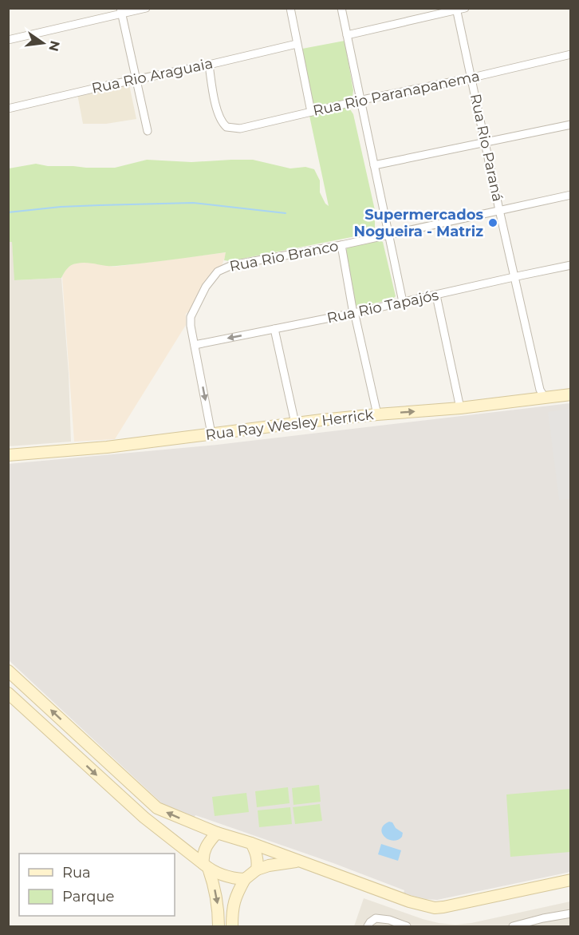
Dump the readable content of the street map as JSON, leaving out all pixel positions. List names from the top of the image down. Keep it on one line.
{"streets":{"street":["Rua Rio Araguaia","Rua Rio Paranapanema","Rua Rio Paraná","Rua Rio Branco","Rua Rio Tapajós","Rua Ray Wesley Herrick"]},"crossings":[["Rua Rio Araguaia","Rua Rio Paranapanema"],["Rua Rio Paranapanema","Rua Rio Paraná"],["Rua Rio Paraná","Rua Rio Branco"],["Rua Rio Paraná","Rua Rio Tapajós"],["Rua Rio Paraná","Rua Ray Wesley Herrick"],["Rua Rio Branco","Rua Rio Tapajós"],["Rua Rio Branco","Rua Ray Wesley Herrick"]],"places":["Supermercados Nogueira - Matriz"],"legend":["Rua","Parque"],"north":"right"}
